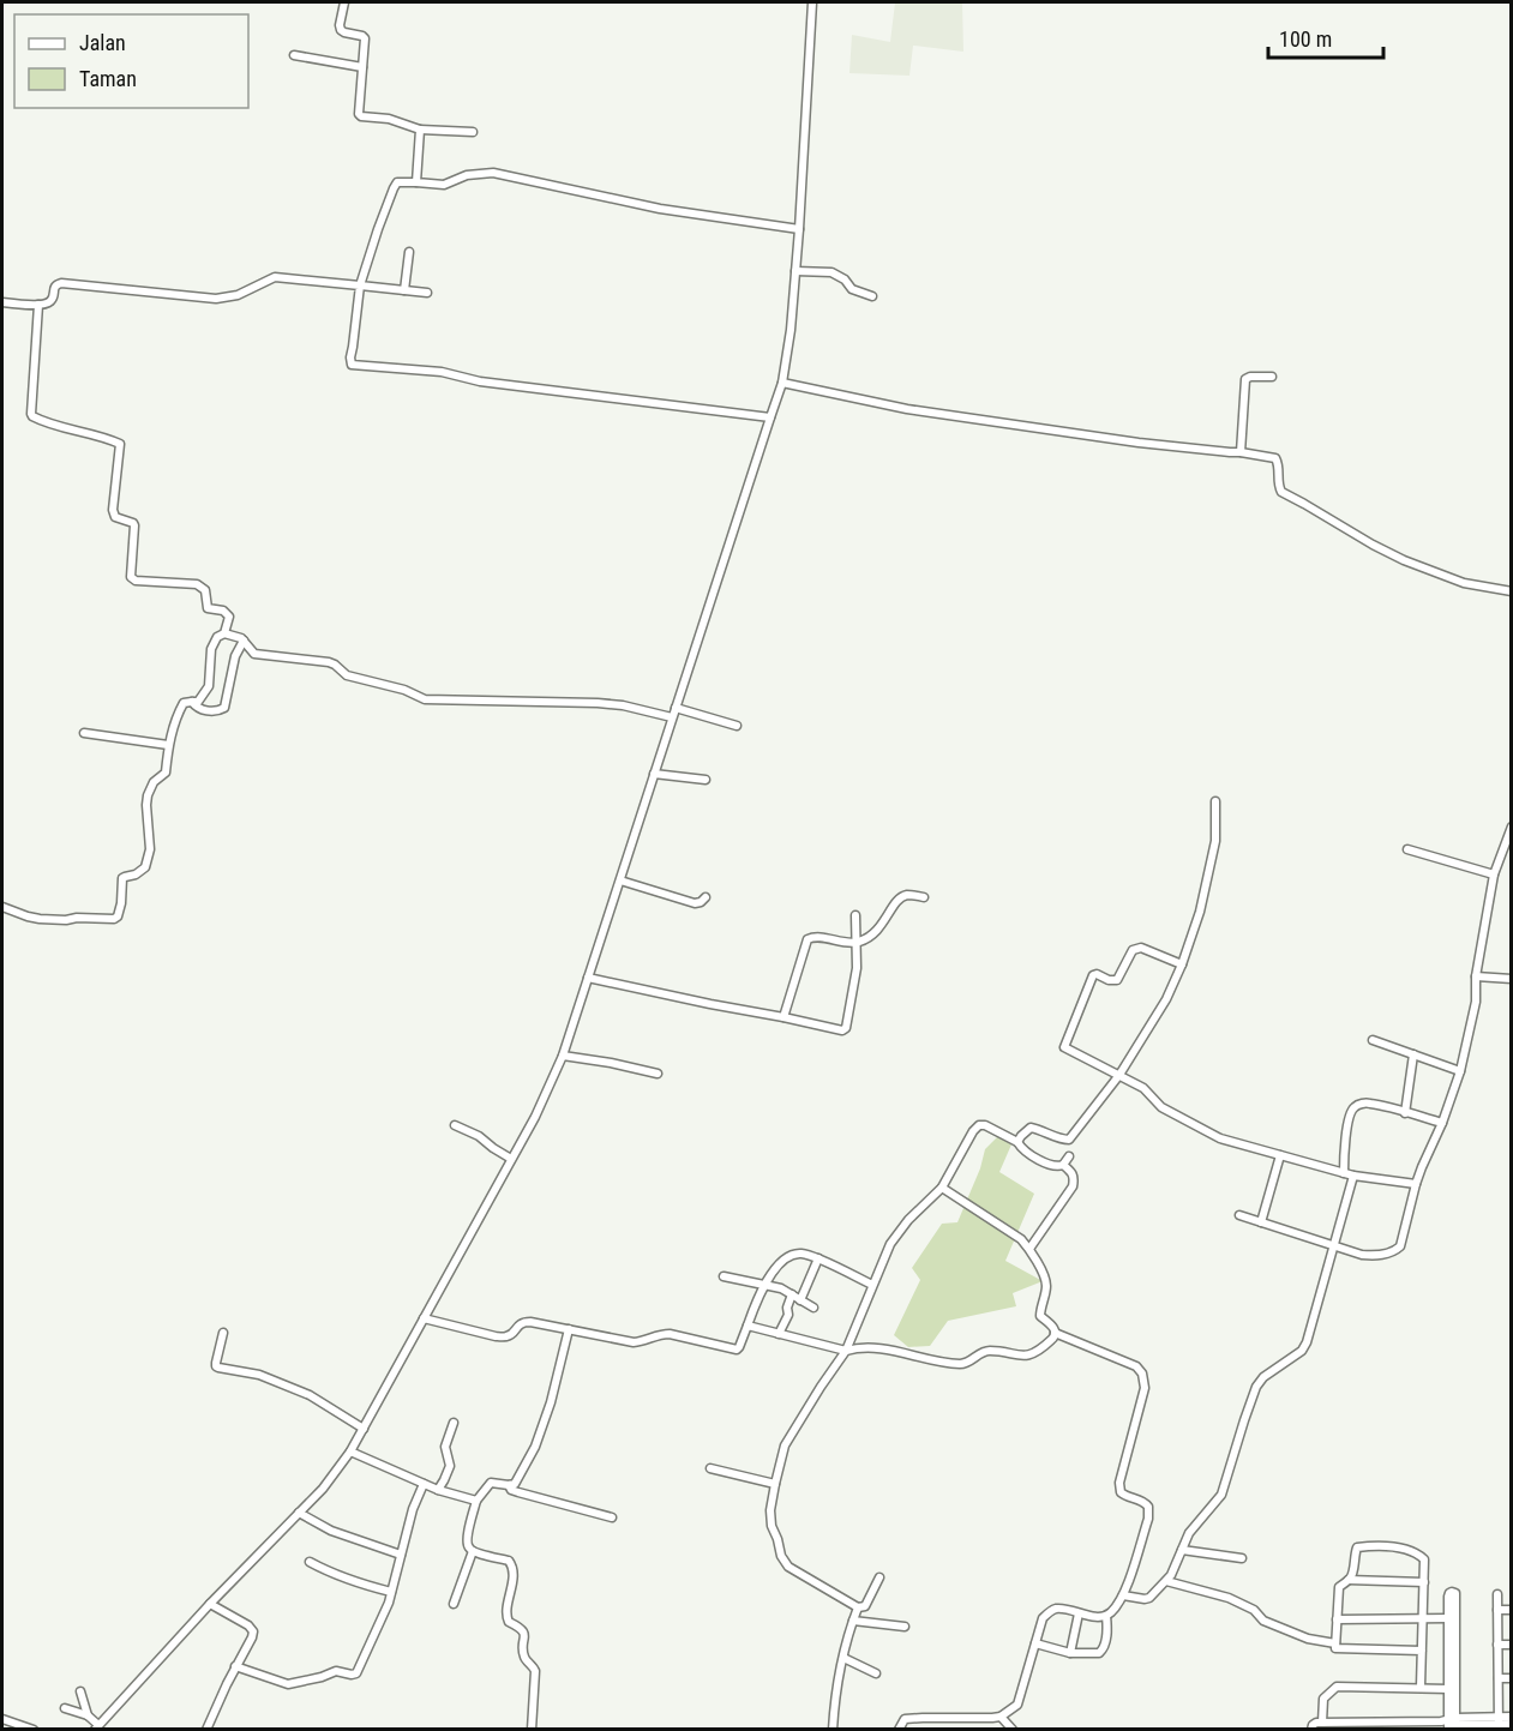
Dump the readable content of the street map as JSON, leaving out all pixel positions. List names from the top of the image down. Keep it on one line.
{"legend":["Jalan","Taman"],"scale_bar":"100 m"}
